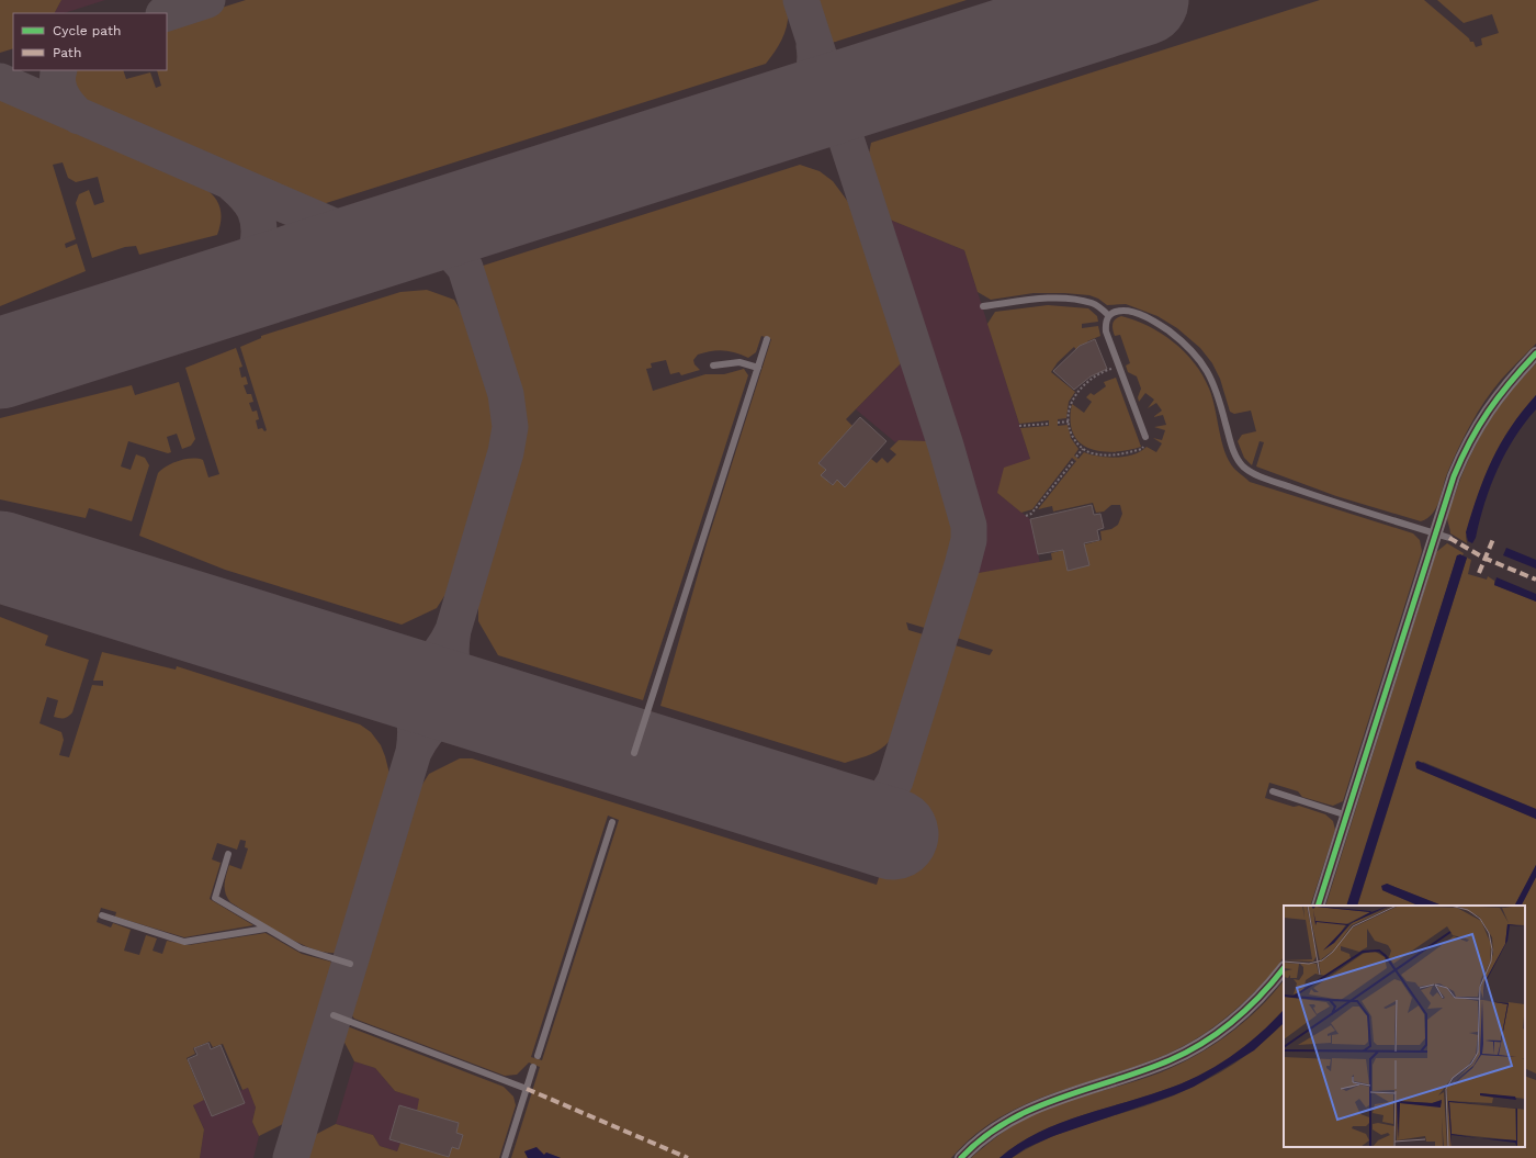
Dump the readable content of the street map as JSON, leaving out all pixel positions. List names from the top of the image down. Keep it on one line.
{"legend":["Cycle path","Path"]}
